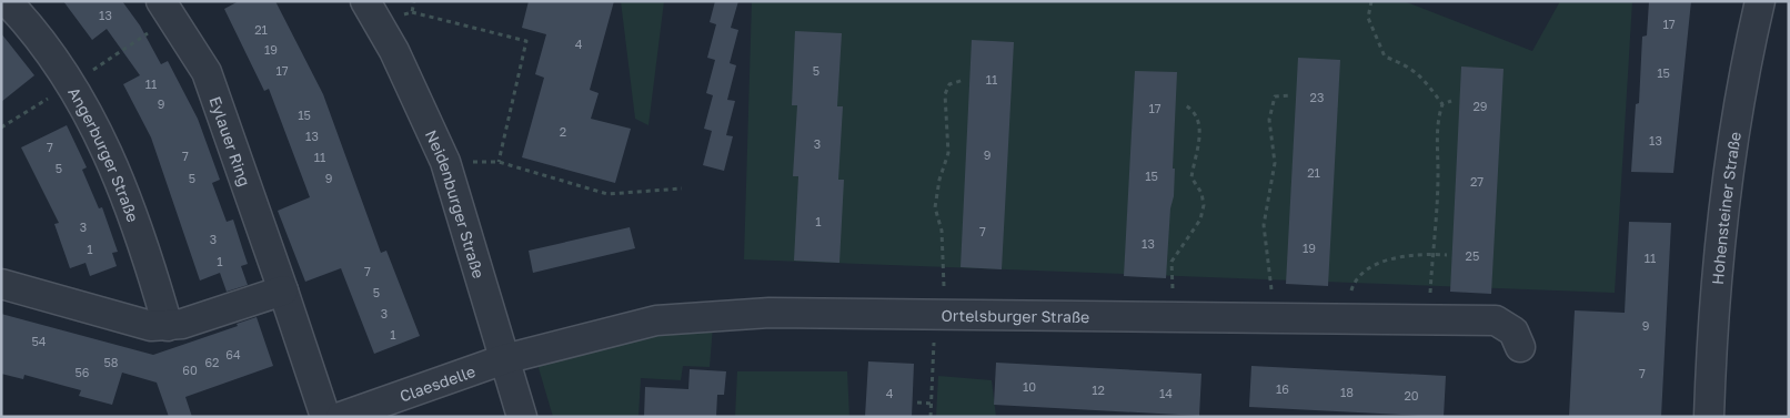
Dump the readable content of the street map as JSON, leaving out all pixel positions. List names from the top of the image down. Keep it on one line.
{"streets":{"street":["Eylauer Ring","Angerburger Straße","Neidenburger Straße","Hohensteiner Straße","Ortelsburger Straße","Claesdelle"]},"crossings":[["Neidenburger Straße","Ortelsburger Straße"],["Neidenburger Straße","Claesdelle"],["Ortelsburger Straße","Claesdelle"]],"house_numbers":["13","17","21","4","19","17","5","15","11","11","23","9","29","17","15","2","13","13","3","7","9","7","11","5","21","15","5","9","27","1","3","7","3","13","19","1","25","11","1","7","5","3","9","1","54","64","58","62","60","56","7","10","16","12","18","4","14","20"]}
